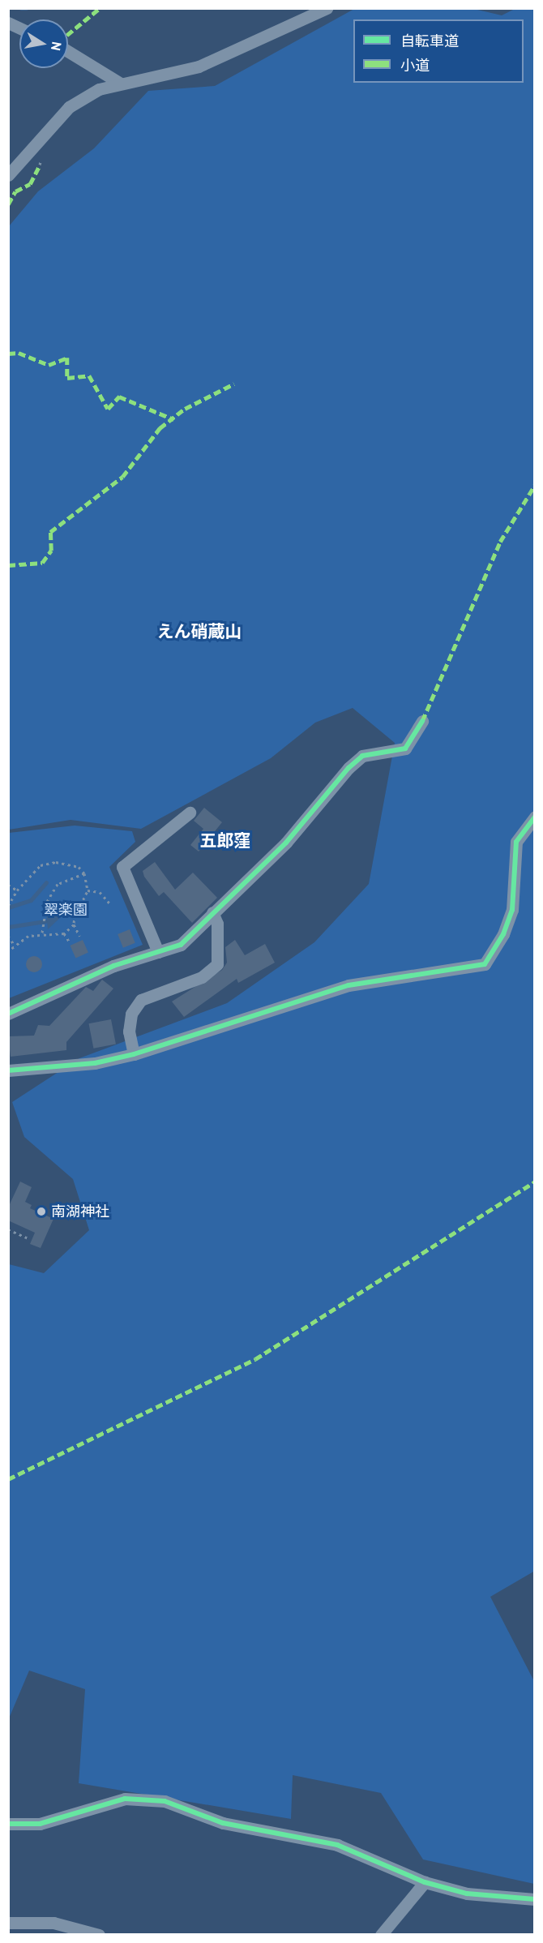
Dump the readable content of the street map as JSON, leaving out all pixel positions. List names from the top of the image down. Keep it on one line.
{"districts":["えん硝蔵山","五郎窪"],"parks":["翠楽園"],"places":["南湖神社"],"legend":["自転車道","小道"],"north":"right"}
